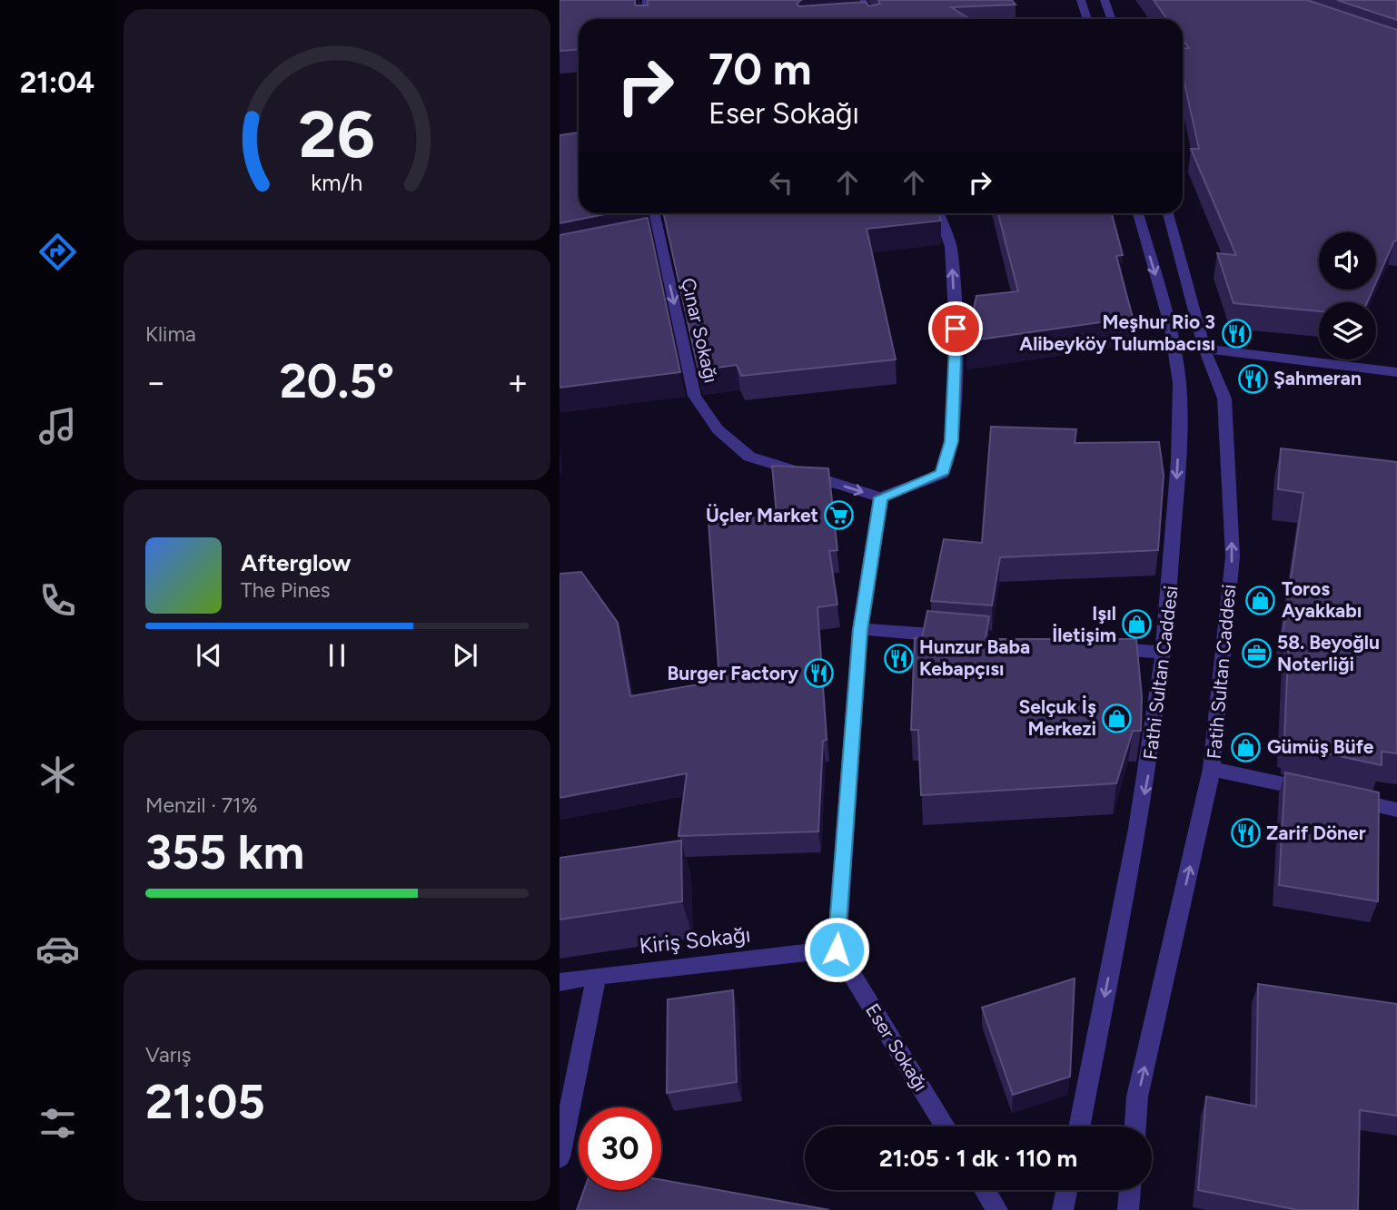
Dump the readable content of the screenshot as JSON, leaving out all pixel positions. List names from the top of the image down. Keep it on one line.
{"streets":{"street":["Çınar Sokağı","Fatih Sultan Caddesi","Fathi Sultan Caddesi","Kiriş Sokağı","Eser Sokağı"]},"crossings":[["Kiriş Sokağı","Eser Sokağı"]],"one_way":["Çınar Sokağı","Fatih Sultan Caddesi","Fathi Sultan Caddesi"],"places":{"restaurant":["Meşhur Rio 3 Alibeyköy Tulumbacısı","Şahmeran","Hunzur Baba Kebapçısı","Burger Factory","Zarif Döner"],"supermarket":["Üçler Market"],"shop":["Toros Ayakkabı","Işıl İletişim","Selçuk İş Merkezi","Gümüş Büfe"],"office":["58. Beyoğlu Noterliği"]},"page":{"tabs":"21:04","turn":["70 m","Eser Sokağı"],"tile":["Klima",["Menzil · 71%","355 km"],["Varış","21:05"]],"heat":["−","20.5°","+"],"song":["Afterglow","The Pines"],"limit":"30","trip":"21:05 · 1 dk · 110 m","gauge":["26","km/h"]}}
